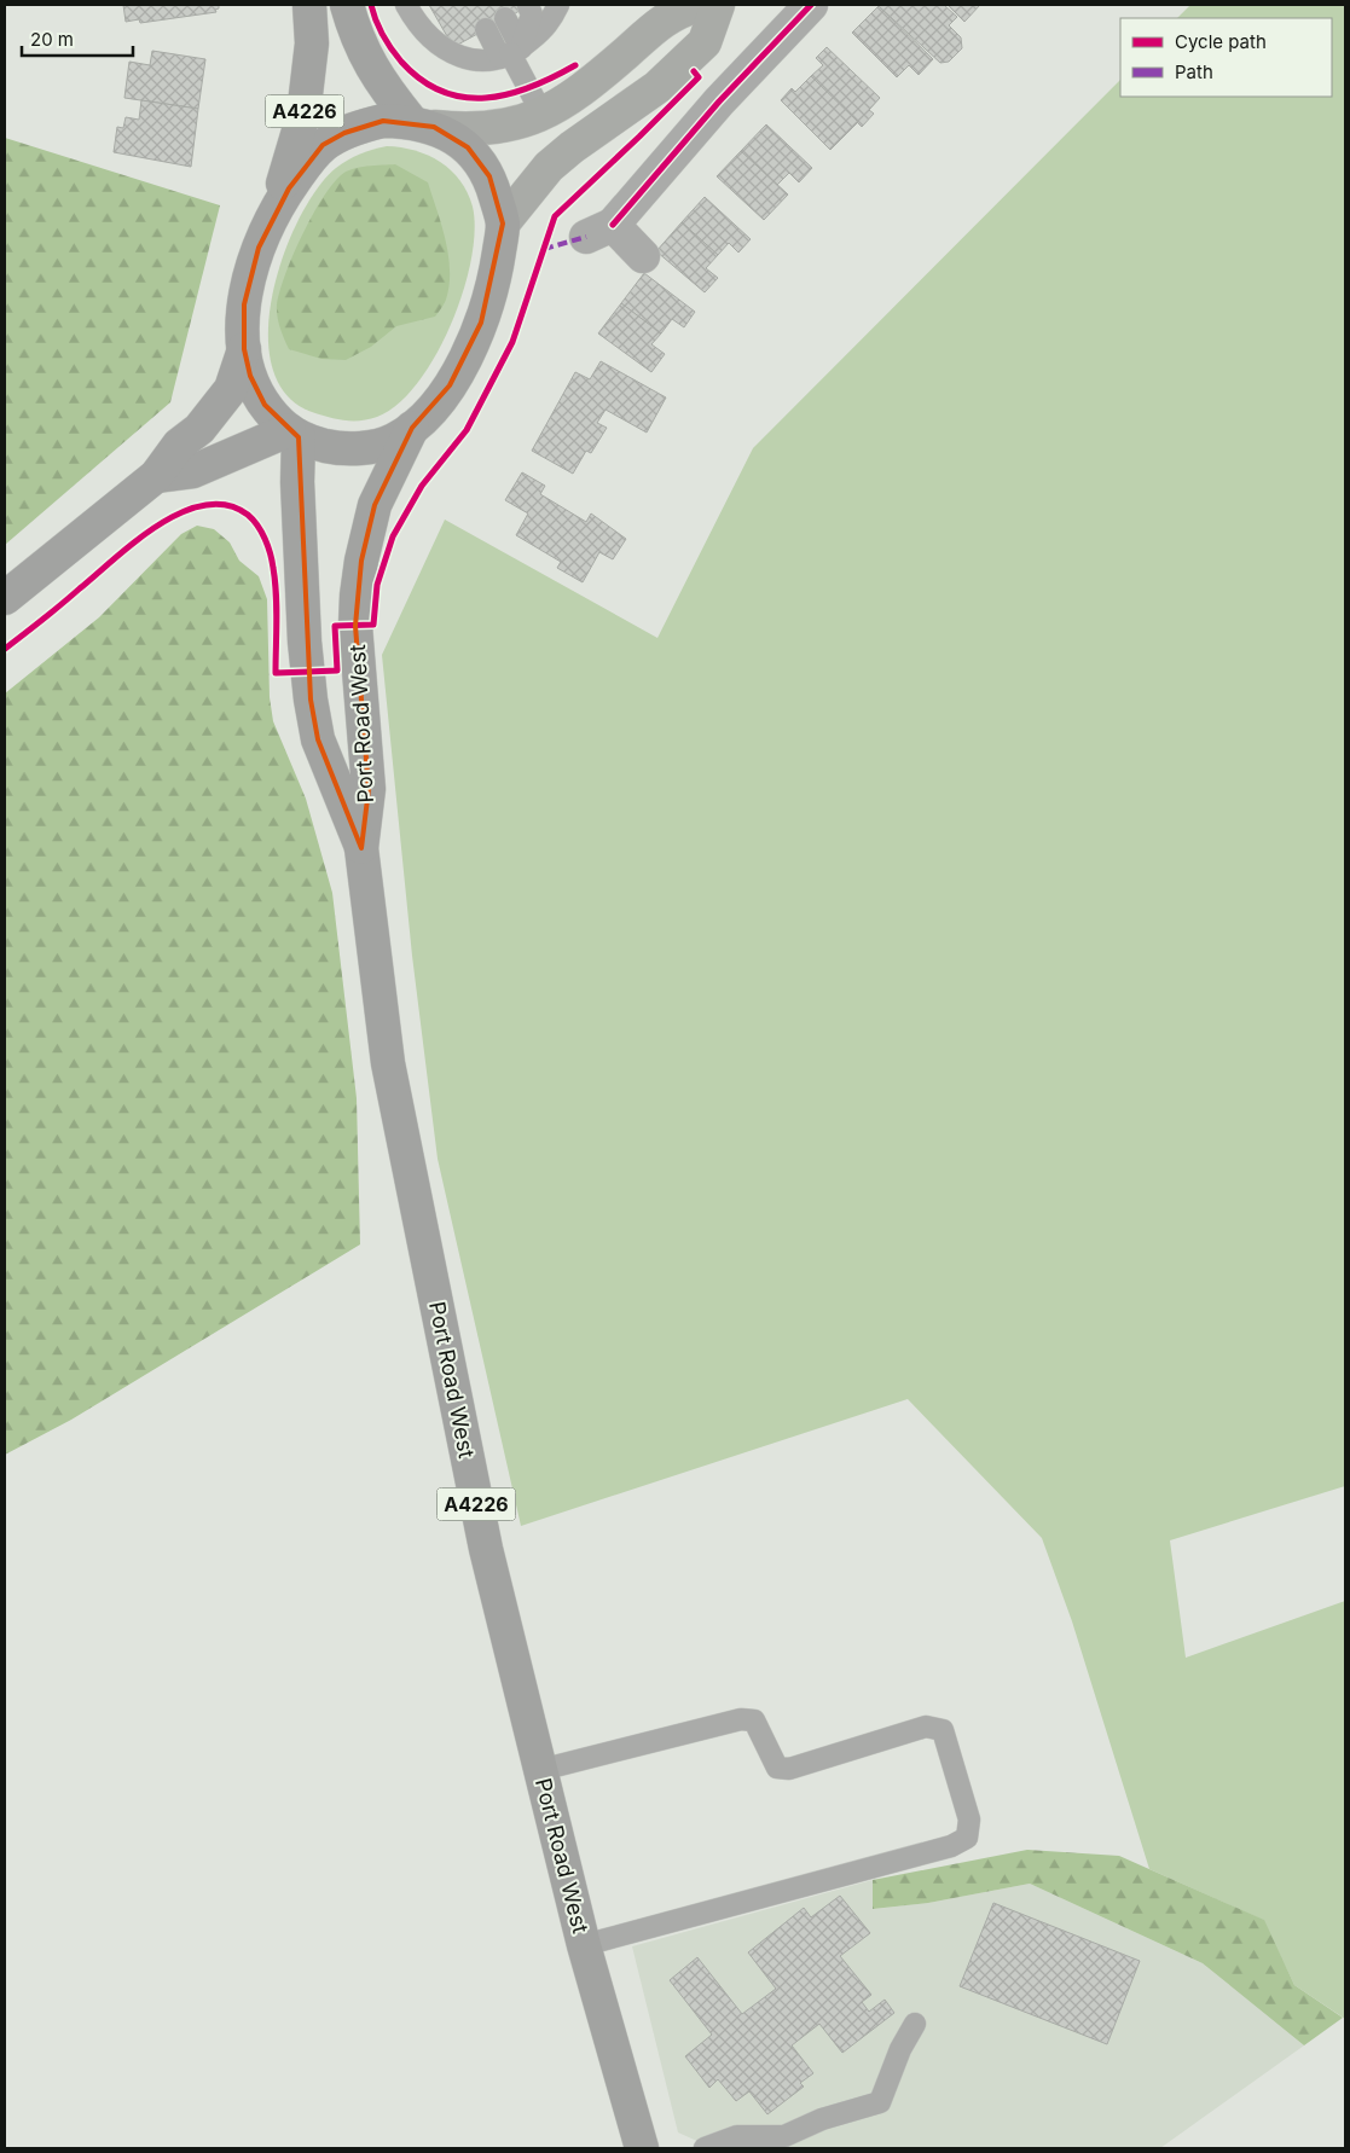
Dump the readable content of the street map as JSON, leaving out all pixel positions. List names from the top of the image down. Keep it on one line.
{"streets":{"main road":["A4226","Port Road West"]},"legend":["Cycle path","Path"],"scale_bar":"20 m"}
